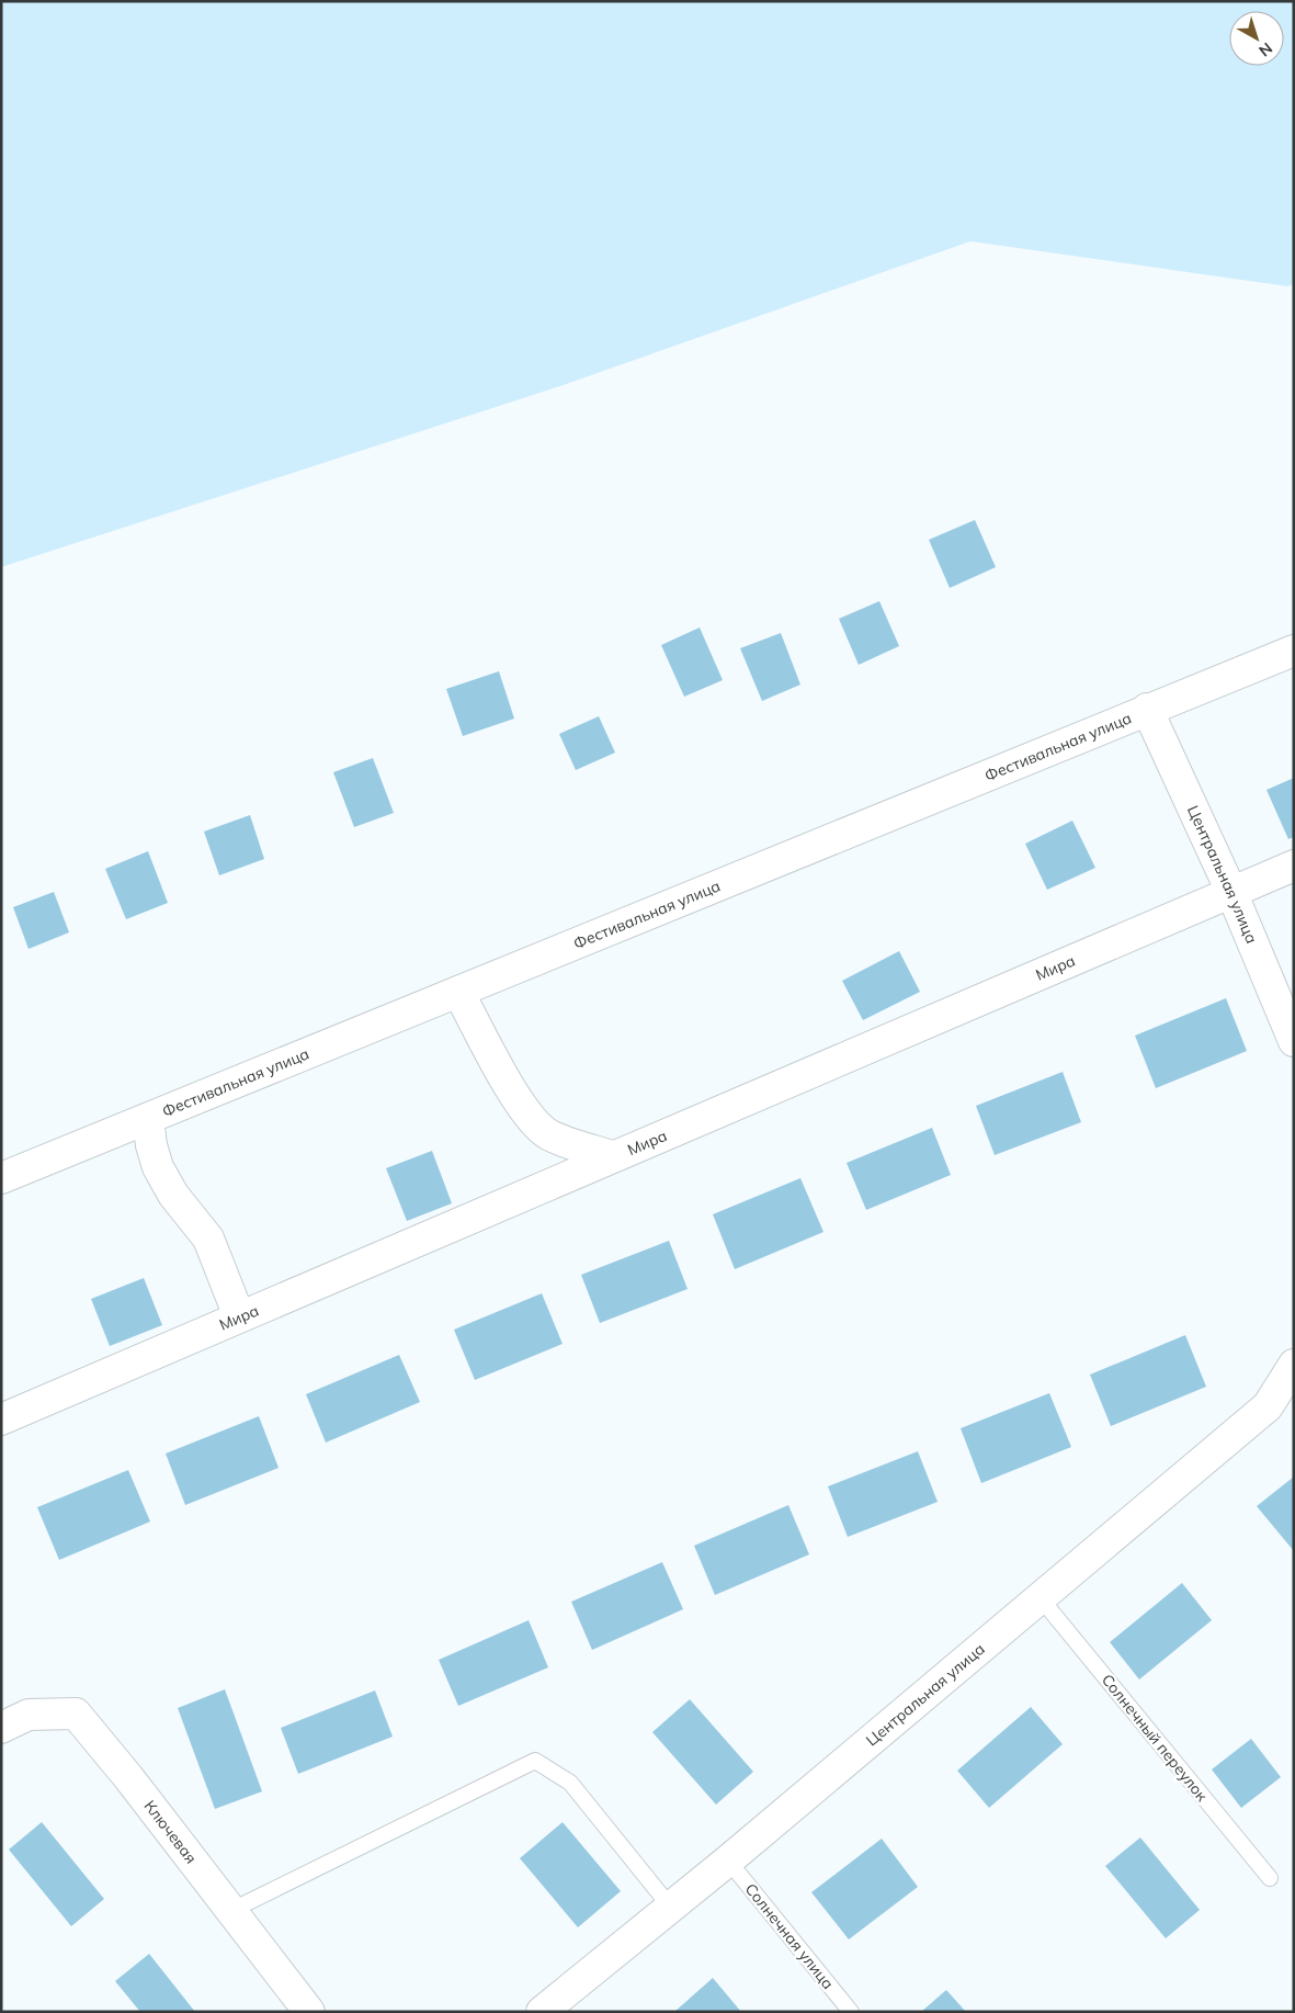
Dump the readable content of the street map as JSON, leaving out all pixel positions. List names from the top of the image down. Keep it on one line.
{"streets":{"street":["Фестивальная улица","Центральная улица","Мира","Ключевая"],"lane":["Солнечный переулок","Солнечная улица"]},"crossings":[["Фестивальная улица","Центральная улица"],["Центральная улица","Мира"],["Центральная улица","Солнечный переулок"],["Центральная улица","Солнечная улица"]],"north":"bottom right"}
